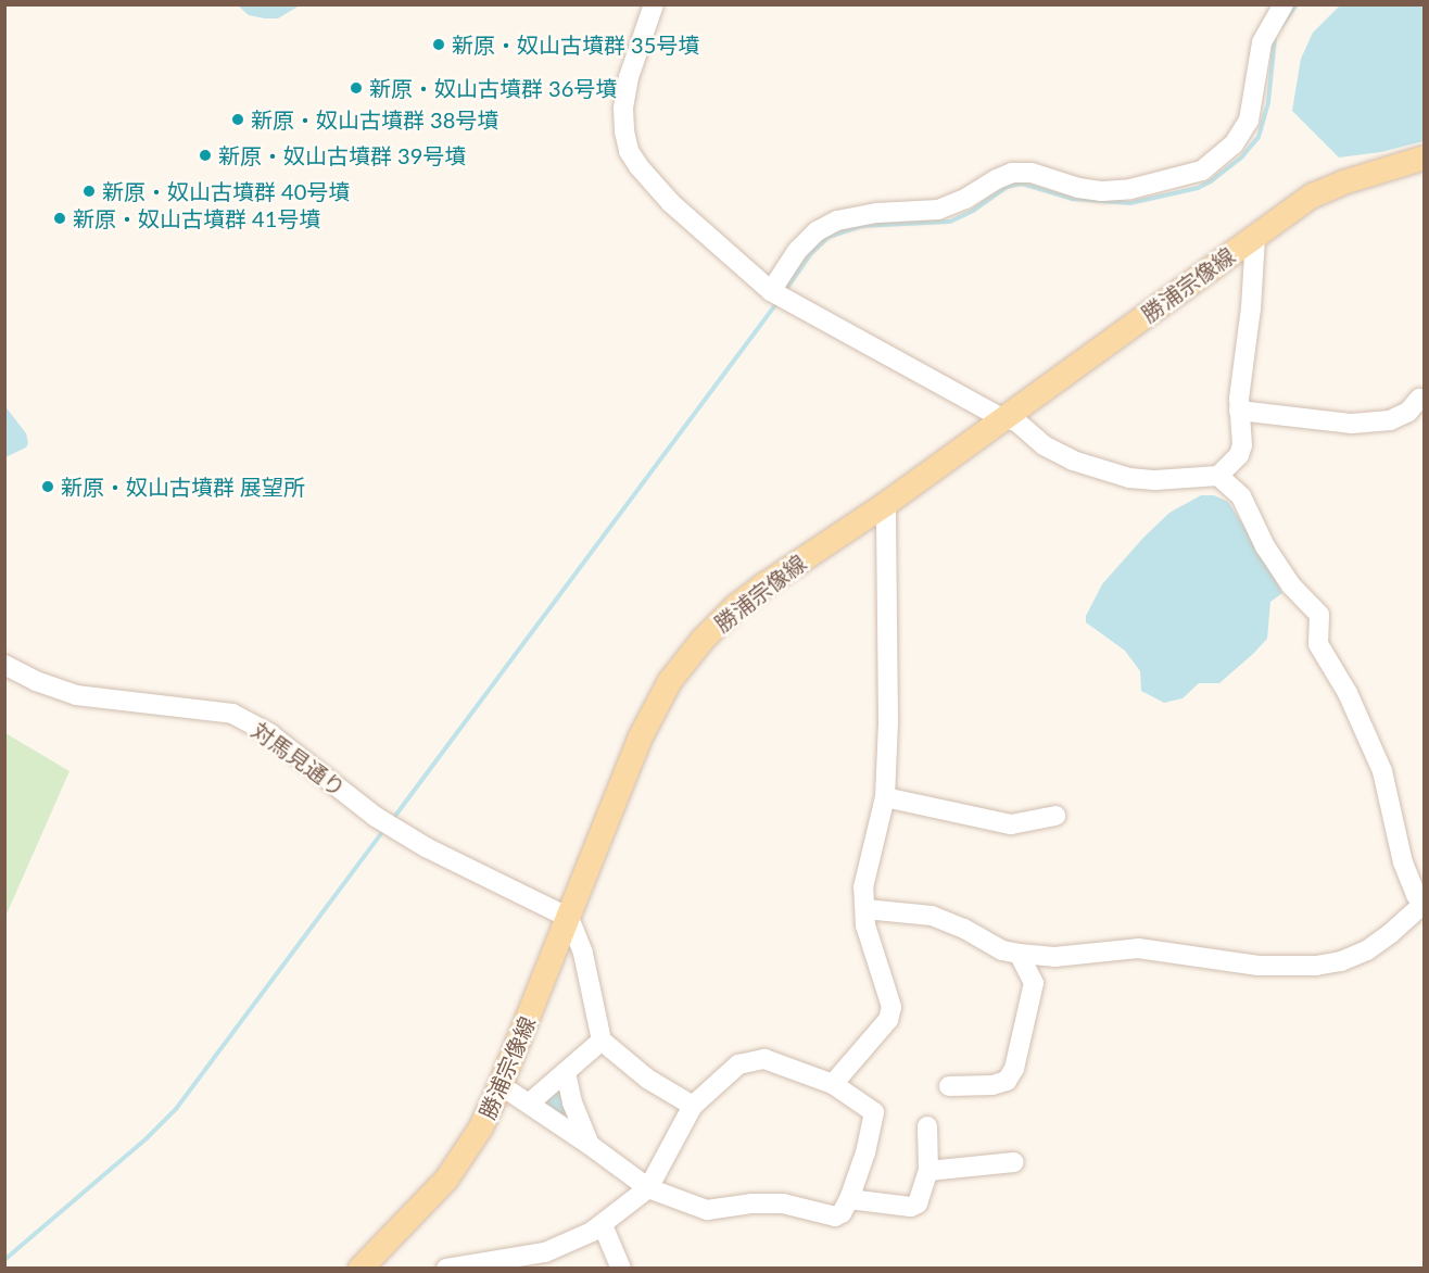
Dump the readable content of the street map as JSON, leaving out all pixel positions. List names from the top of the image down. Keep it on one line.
{"streets":{"main road":["勝浦宗像線"],"street":["対馬見通り"]},"crossings":[["勝浦宗像線","対馬見通り"]],"places":["新原・奴山古墳群 35号墳","新原・奴山古墳群 36号墳","新原・奴山古墳群 38号墳","新原・奴山古墳群 39号墳","新原・奴山古墳群 40号墳","新原・奴山古墳群 41号墳","新原・奴山古墳群 展望所"]}
